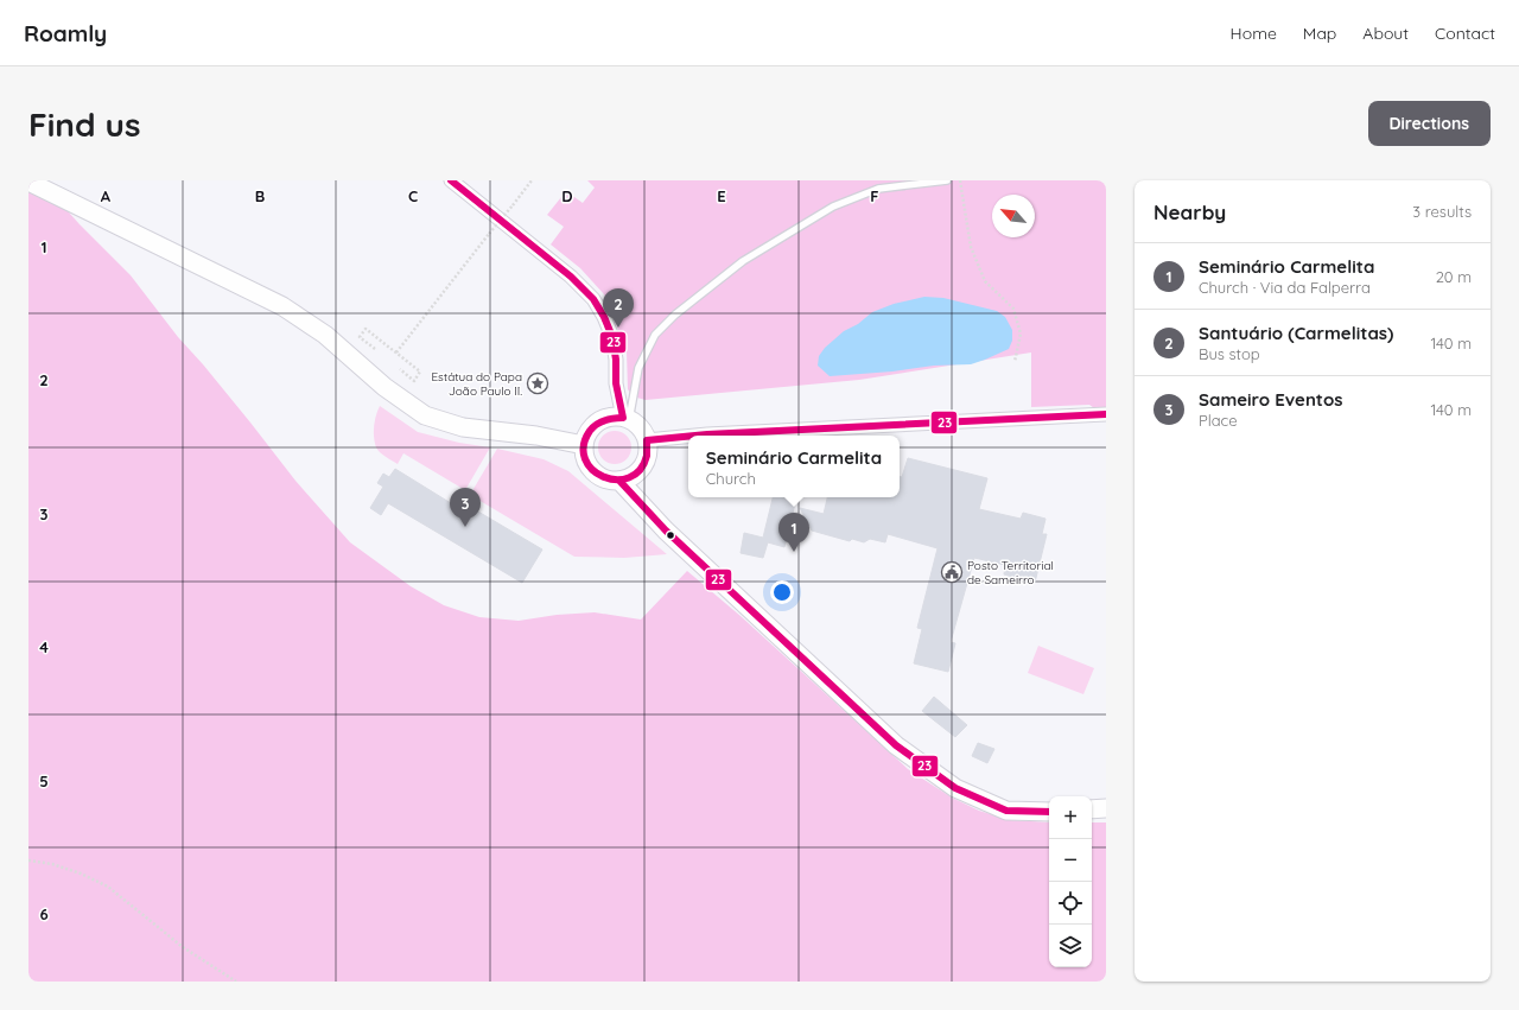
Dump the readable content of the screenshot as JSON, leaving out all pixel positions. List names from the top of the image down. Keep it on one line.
{"places":{"place":["Estátua do Papa João Paulo II."],"public building":["Posto Territorial de Sameirro"]},"lines":["transit line 23"],"north":"top left","page":{"header":"Roamly","nav":["Home","Map","About","Contact"],"buttons":"Directions","title":"Find us","heading":["Nearby","3 results"],"list":[{"mark":"1","name":"Seminário Carmelita","note":"Church · Via da Falperra","value":"20 m"},{"mark":"2","name":"Santuário (Carmelitas)","note":"Bus stop","value":"140 m"},{"mark":"3","name":"Sameiro Eventos","note":"Place","value":"140 m"}],"pins":["2","3","1"],"popup":["Seminário Carmelita","Church"],"map_buttons":["+","−"]},"grid":{"columns":["A","B","C","D","E","F"],"rows":["1","2","3","4","5","6"]}}
